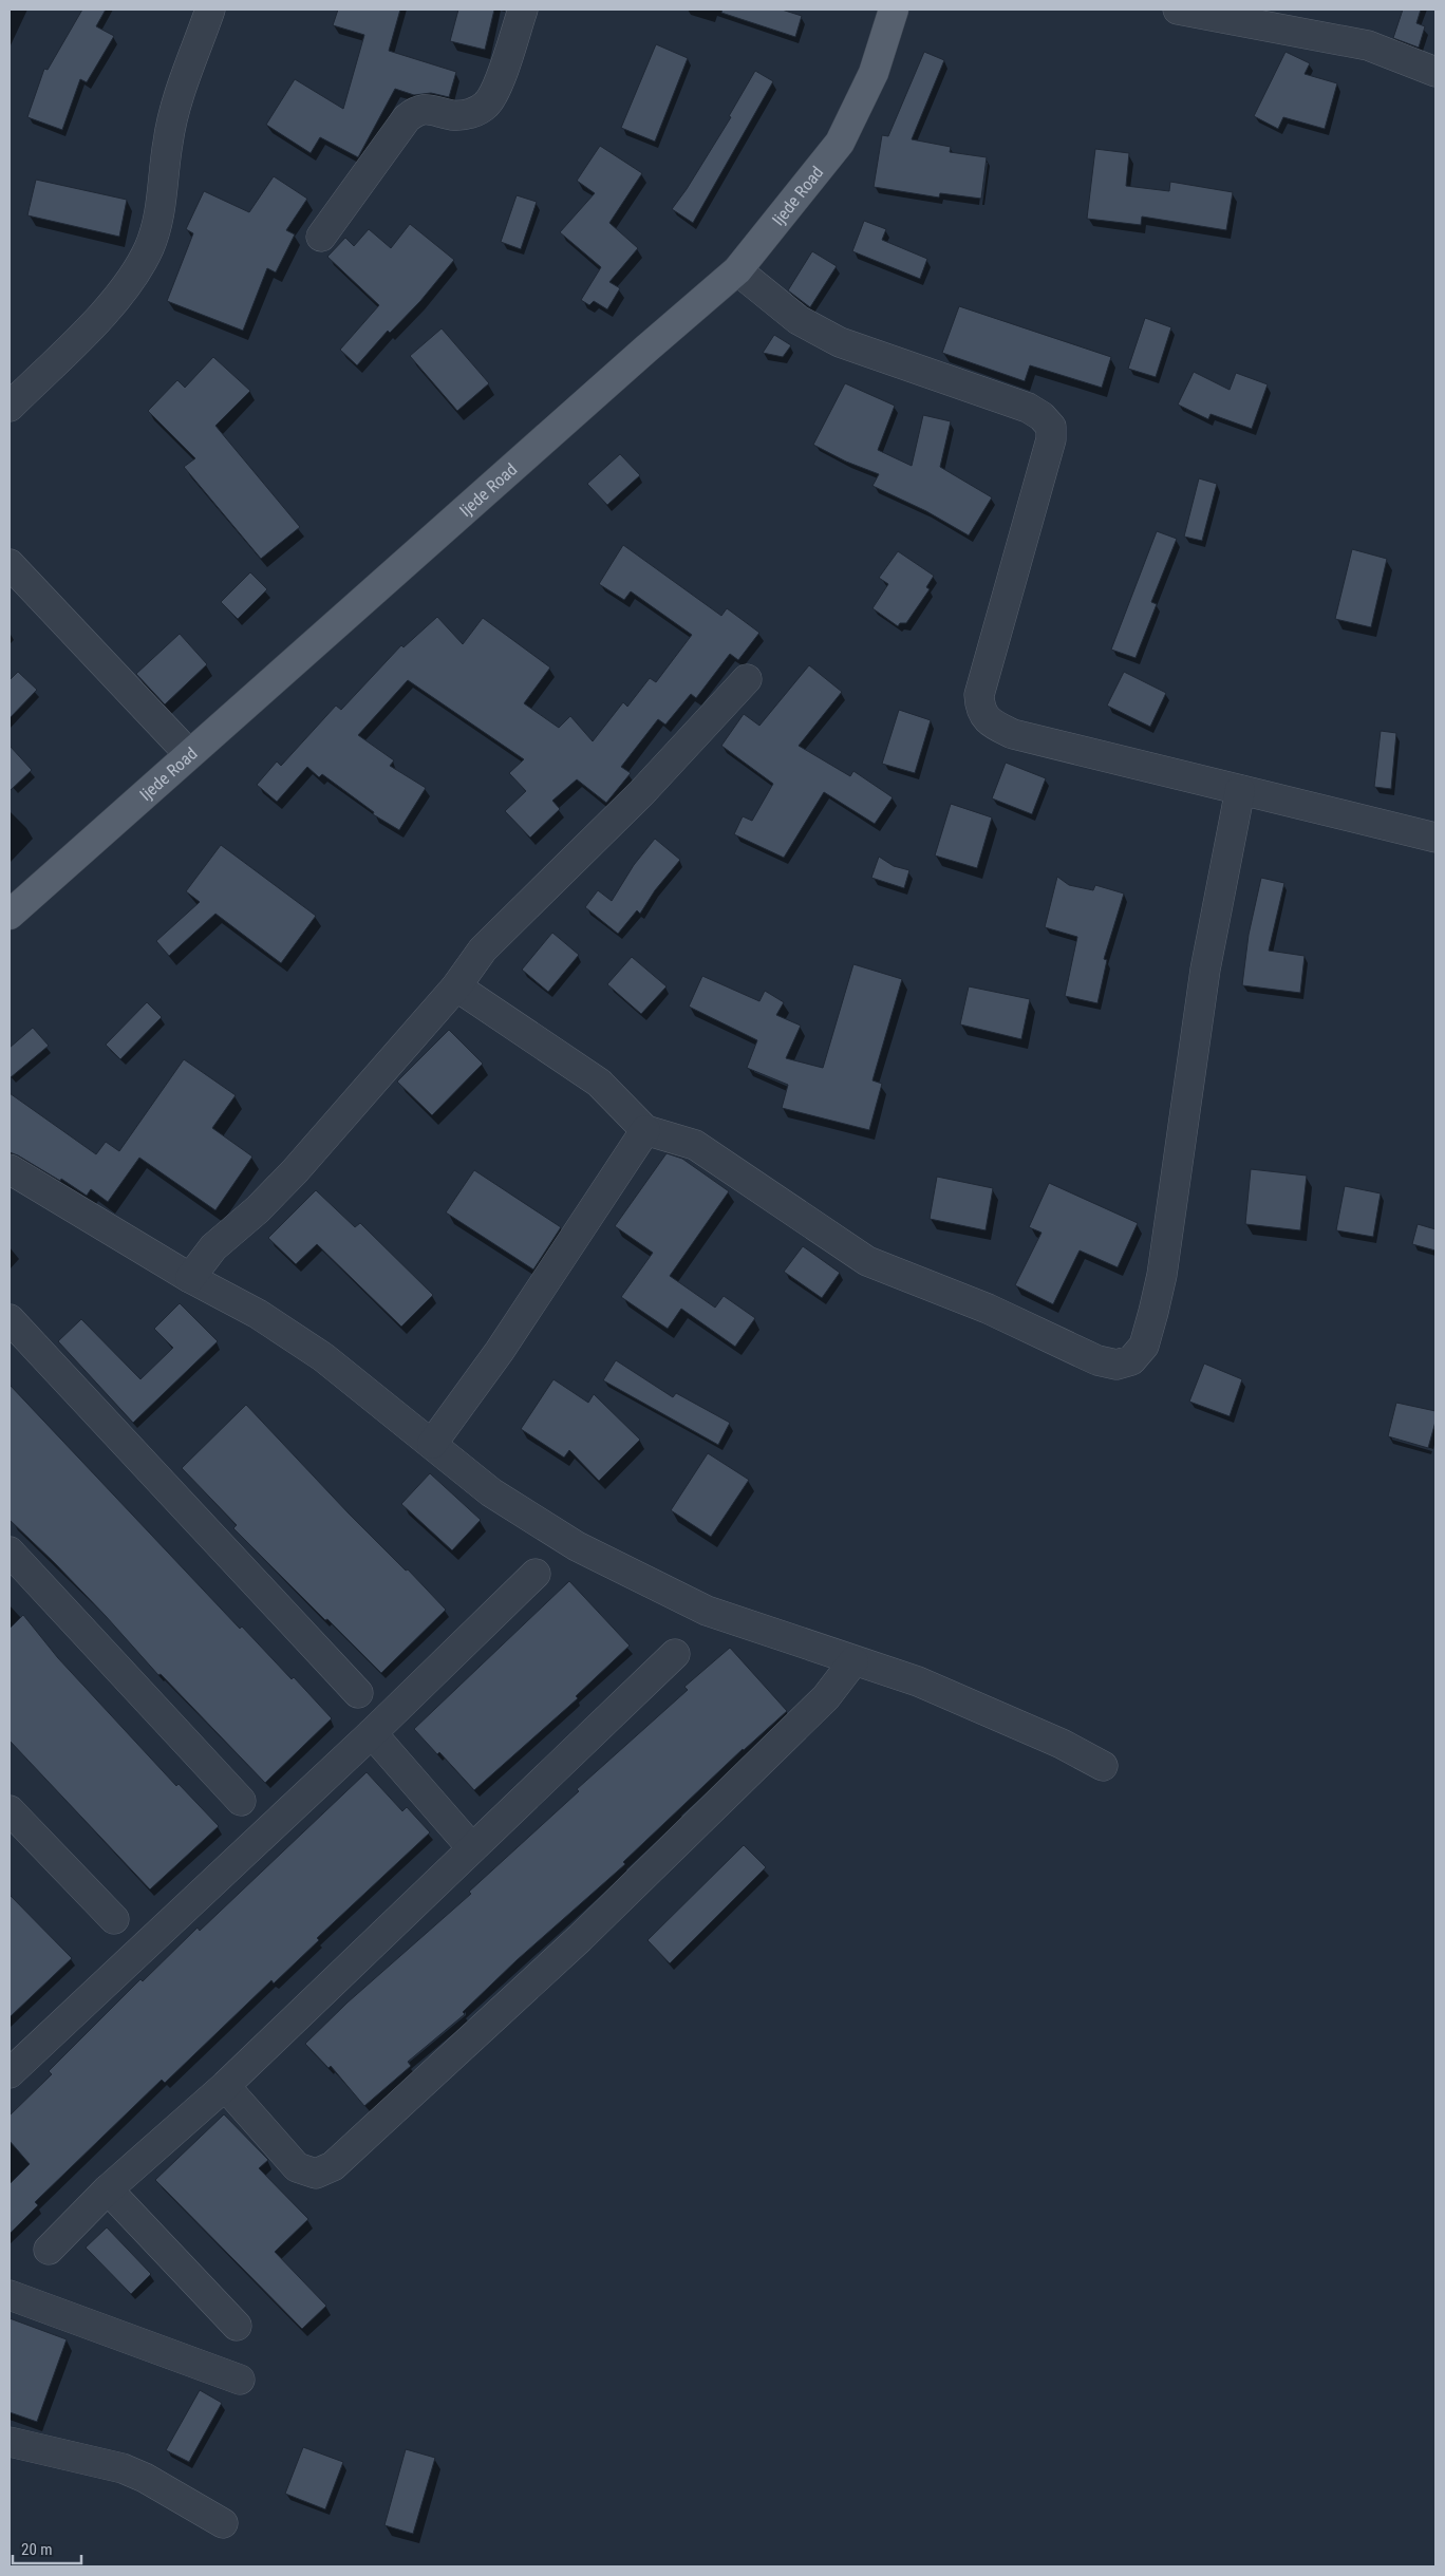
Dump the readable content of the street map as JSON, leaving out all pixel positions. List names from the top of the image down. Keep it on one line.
{"streets":{"main road":["Ijede Road"]},"scale_bar":"20 m"}
